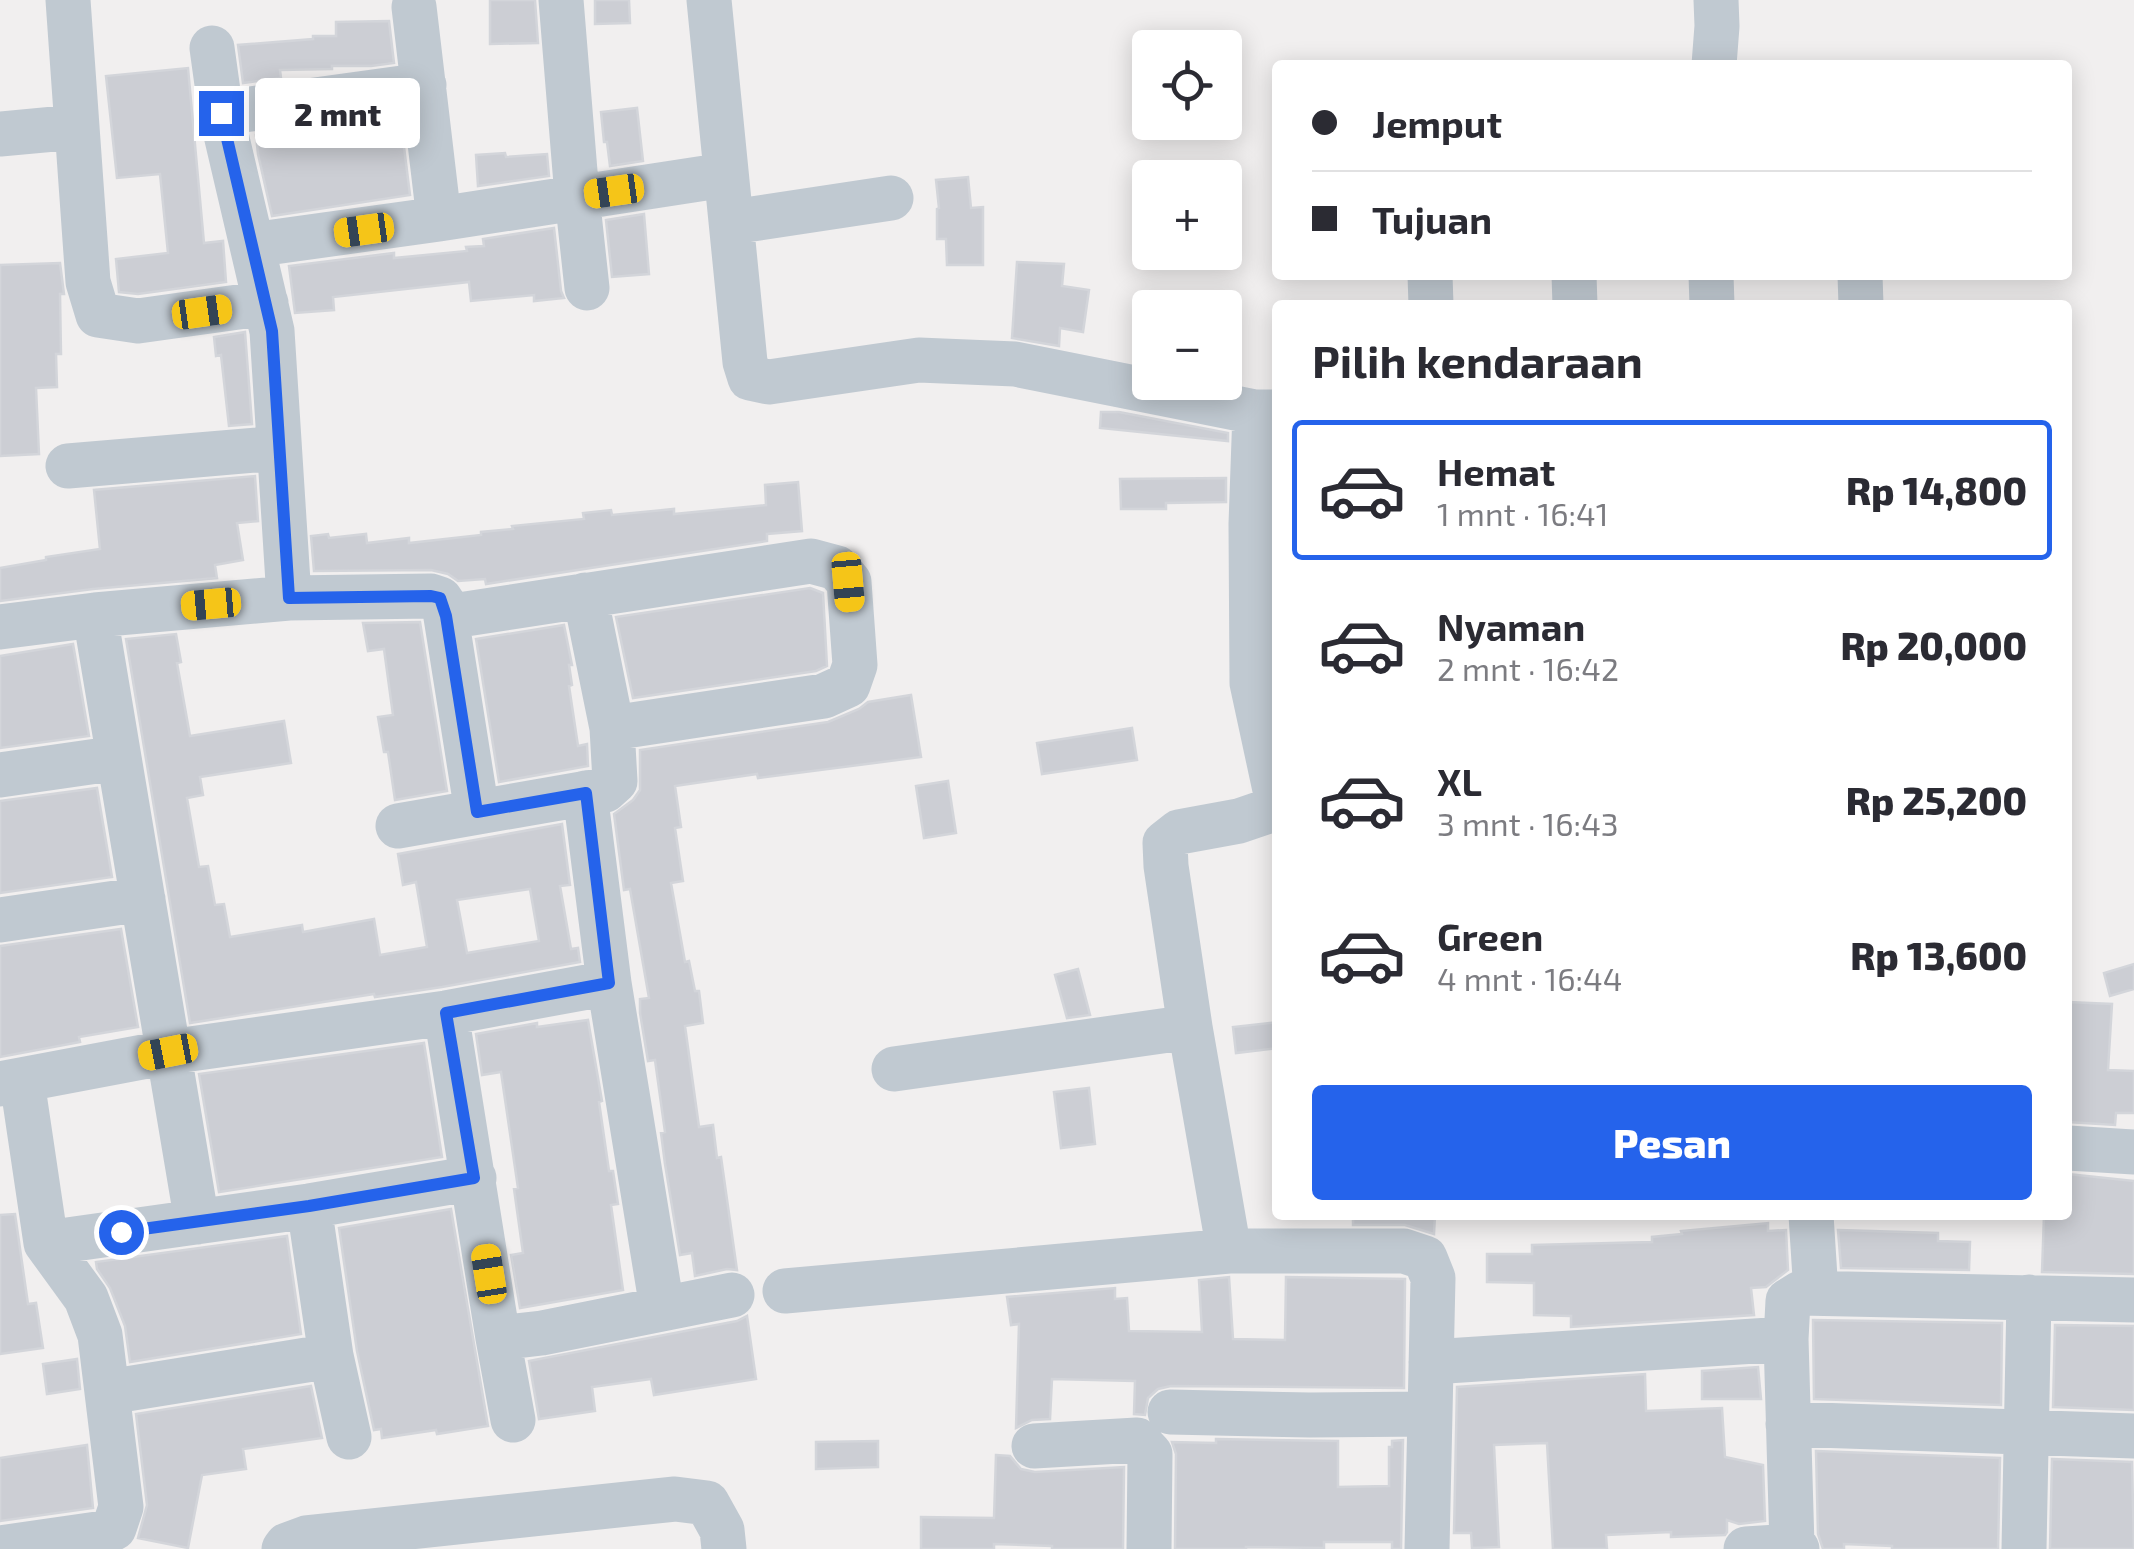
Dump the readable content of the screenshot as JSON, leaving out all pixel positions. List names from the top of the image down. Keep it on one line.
{"page":{"map_buttons":["+","−"],"banner":["Jemput","Tujuan"],"bubble":"2 mnt","heading":"Pilih kendaraan","list":[{"name":"Hemat","note":"1 mnt · 16:41","value":"Rp 14,800"},{"name":"Nyaman","note":"2 mnt · 16:42","value":"Rp 20,000"},{"name":"XL","note":"3 mnt · 16:43","value":"Rp 25,200"},{"name":"Green","note":"4 mnt · 16:44","value":"Rp 13,600"}],"buttons":"Pesan"}}
